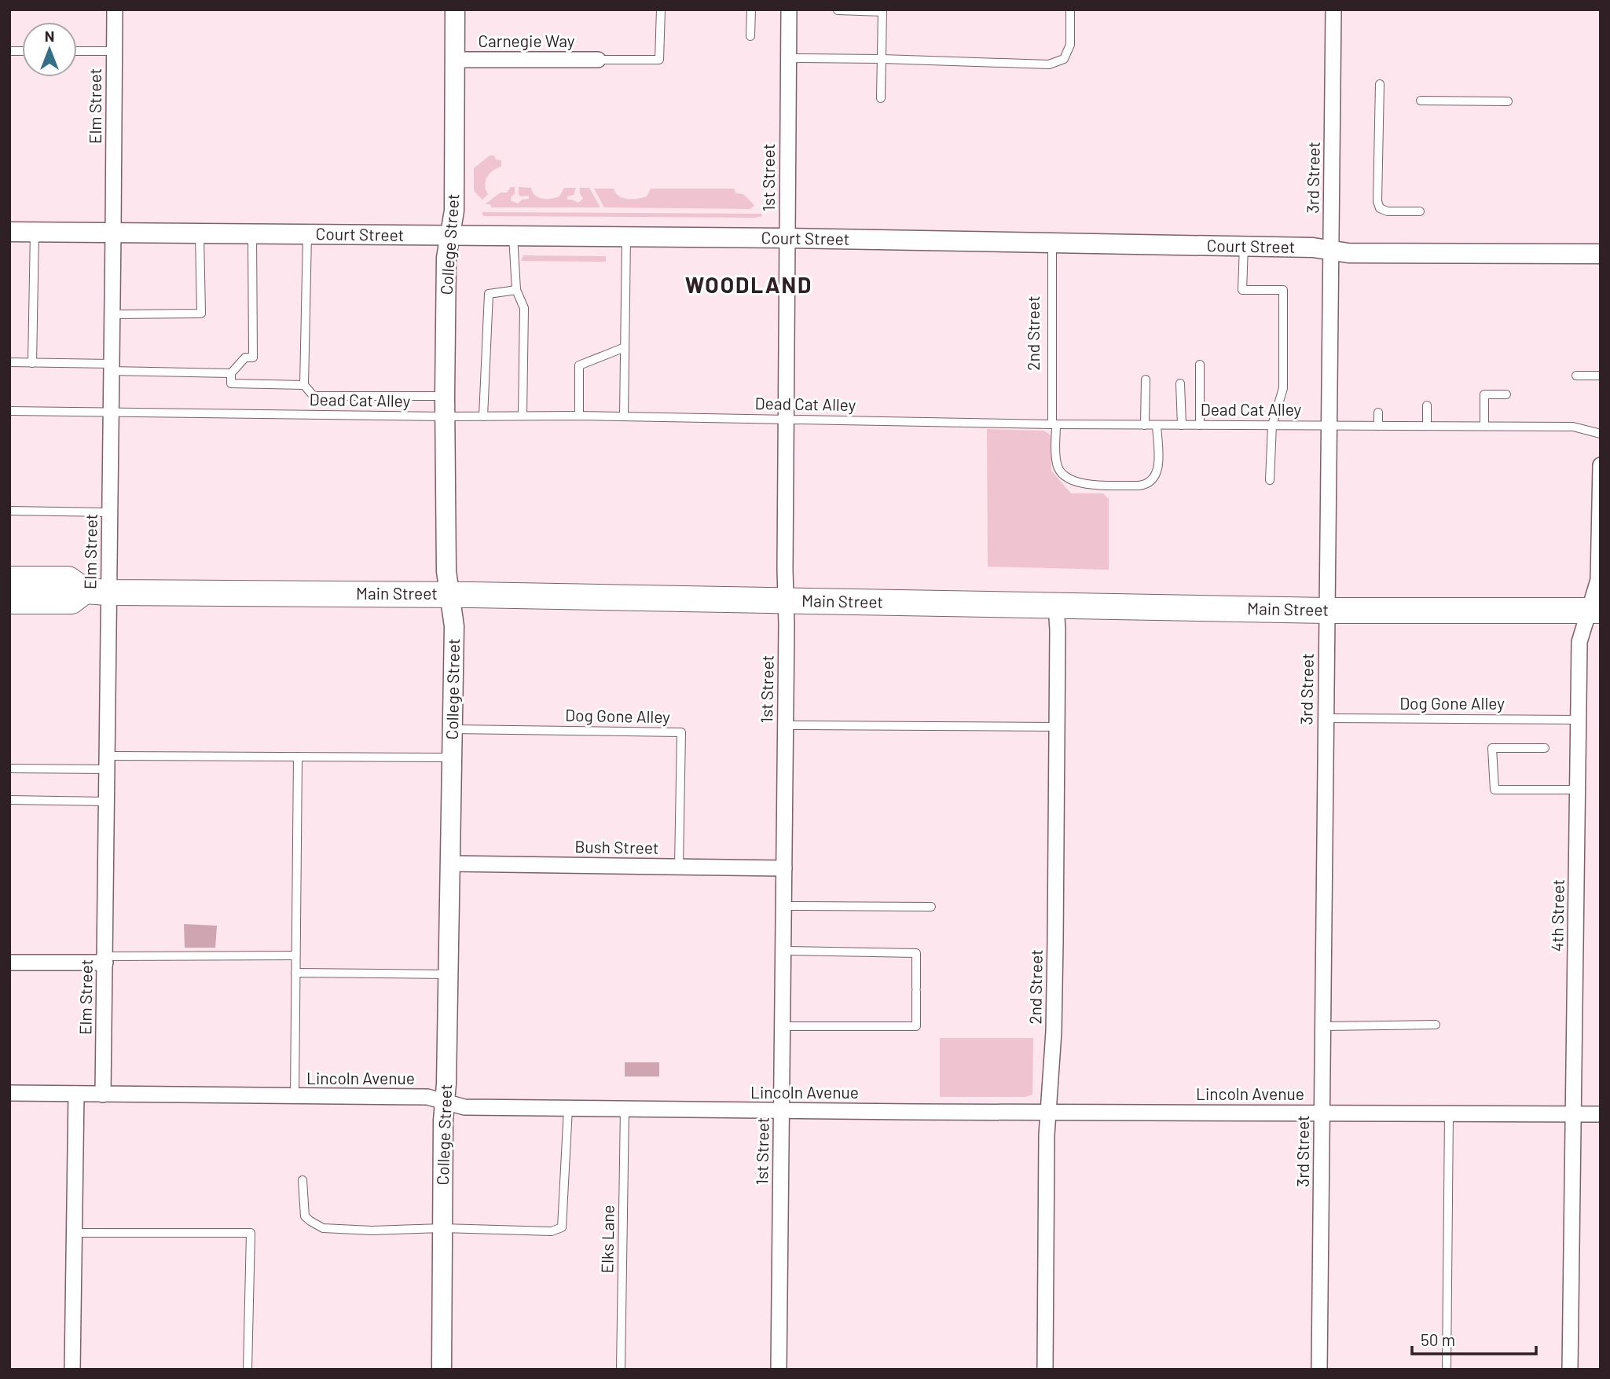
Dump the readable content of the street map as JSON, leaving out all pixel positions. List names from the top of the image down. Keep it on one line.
{"streets":{"main road":["Main Street"],"street":["Carnegie Way","Elm Street","1st Street","3rd Street","Court Street","College Street","2nd Street","Bush Street","4th Street","Lincoln Avenue"],"lane":["Dead Cat Alley","Dog Gone Alley","Elks Lane"]},"crossings":[["Carnegie Way","College Street"],["Elm Street","Court Street"],["Elm Street","Dead Cat Alley"],["Elm Street","Main Street"],["Elm Street","Lincoln Avenue"],["1st Street","Court Street"],["1st Street","Dead Cat Alley"],["1st Street","Main Street"],["1st Street","Bush Street"],["1st Street","Lincoln Avenue"],["3rd Street","Court Street"],["3rd Street","Dead Cat Alley"],["3rd Street","Main Street"],["3rd Street","Dog Gone Alley"],["3rd Street","Lincoln Avenue"],["Court Street","College Street"],["Court Street","2nd Street"],["College Street","Dead Cat Alley"],["College Street","Main Street"],["College Street","Dog Gone Alley"],["College Street","Bush Street"],["College Street","Lincoln Avenue"],["2nd Street","Dead Cat Alley"],["2nd Street","Main Street"],["2nd Street","Lincoln Avenue"],["Main Street","4th Street"],["Dog Gone Alley","Bush Street"],["Dog Gone Alley","4th Street"],["4th Street","Lincoln Avenue"],["Lincoln Avenue","Elks Lane"]],"districts":["WOODLAND"],"scale_bar":"50 m","north":"top"}
